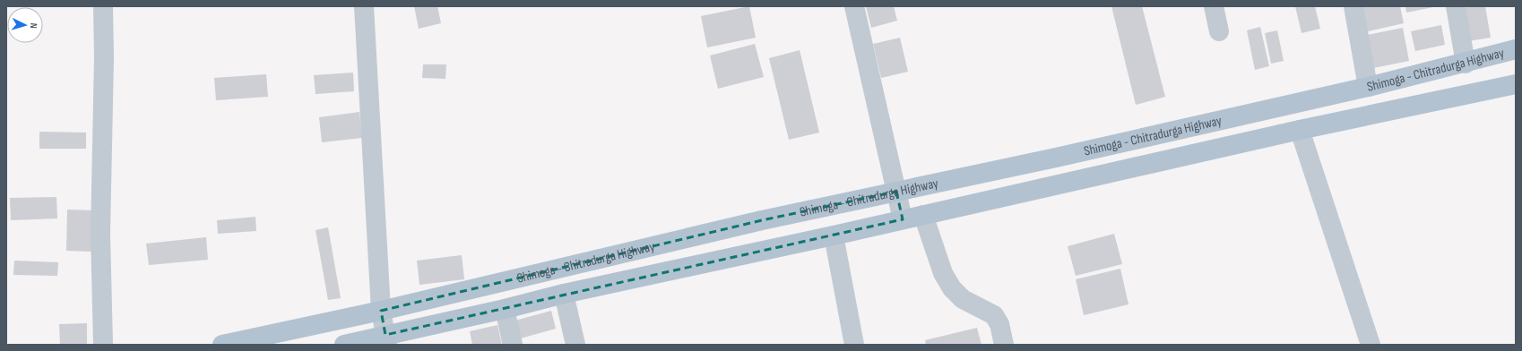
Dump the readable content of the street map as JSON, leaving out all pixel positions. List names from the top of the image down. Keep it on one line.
{"streets":{"main road":["Shimoga - Chitradurga Highway"]},"north":"right"}
